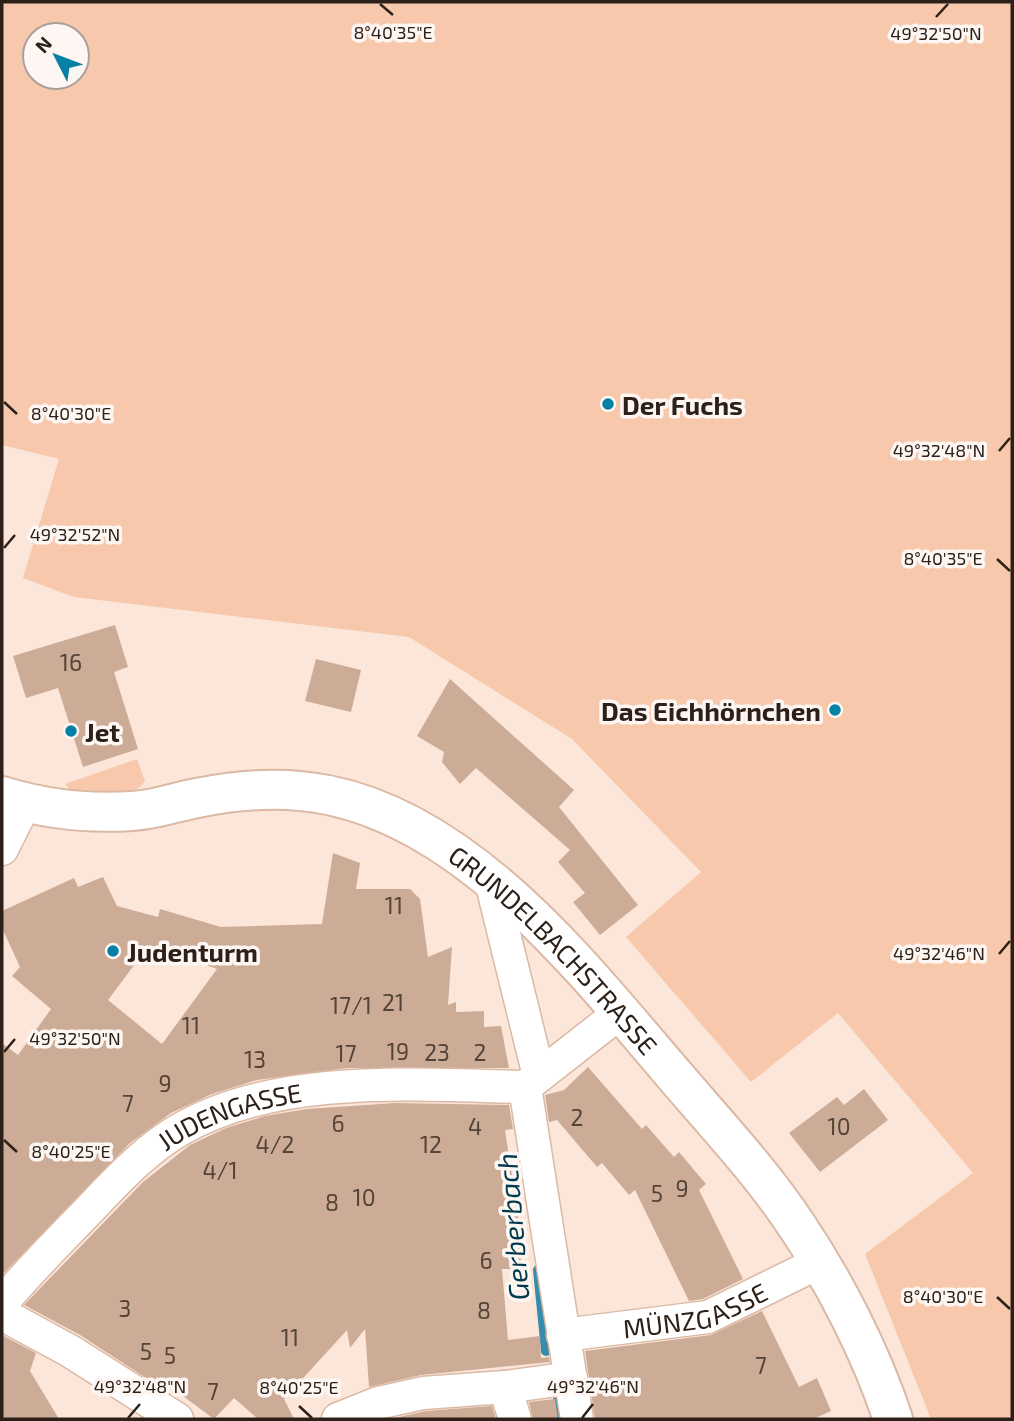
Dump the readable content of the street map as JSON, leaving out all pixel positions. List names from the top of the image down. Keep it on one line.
{"streets":{"main road":["GRUNDELBACHSTRASSE"],"street":["JUDENGASSE","MÜNZGASSE"]},"crossings":[["GRUNDELBACHSTRASSE","MÜNZGASSE"]],"water":["Gerberbach"],"places":["Der Fuchs","Das Eichhörnchen","Jet","Judenturm"],"house_numbers":["16","11","21","17/1","11","19","23","2","17","13","9","7","2","6","4","10","4/2","12","4/1","9","5","10","8","6","3","8","11","5","5","7","7"],"north":"top left","coordinates":["8°40'35\"E","49°32'50\"N","8°40'30\"E","49°32'48\"N","49°32'52\"N","49°32'46\"N","8°40'25\"E"]}
